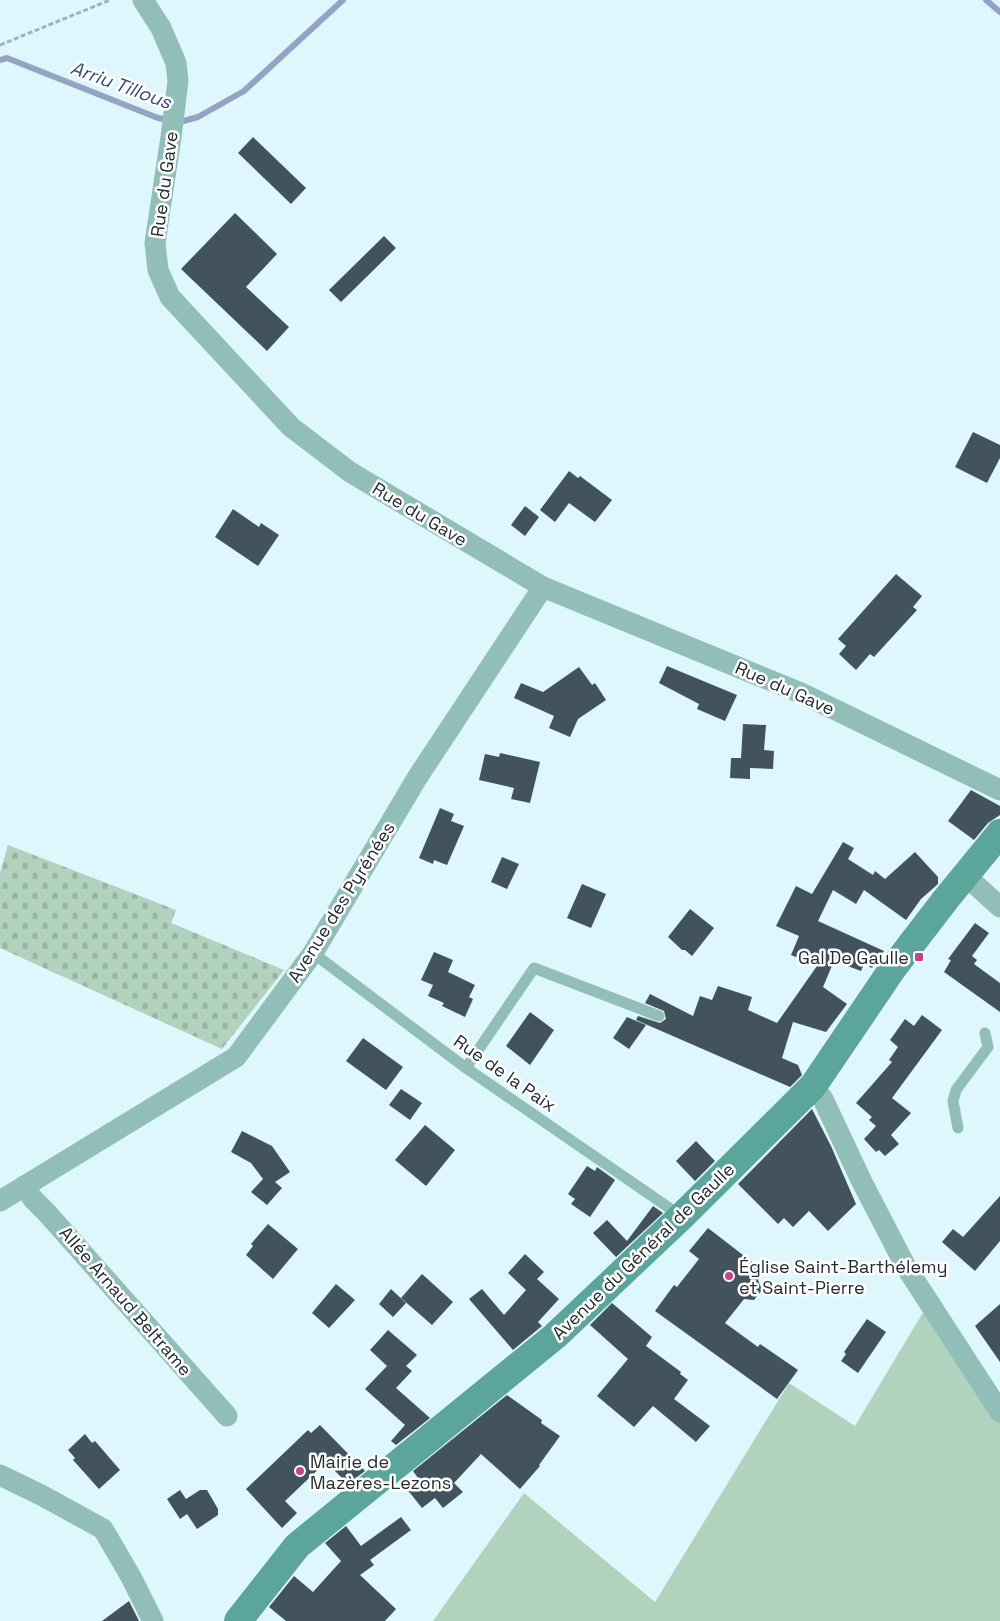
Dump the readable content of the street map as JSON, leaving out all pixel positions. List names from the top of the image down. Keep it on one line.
{"streets":{"main road":["Avenue du Général de Gaulle"],"street":["Rue du Gave","Avenue des Pyrénées","Allée Arnaud Beltrame"],"lane":["Rue de la Paix"]},"crossings":[["Rue du Gave","Avenue des Pyrénées"],["Avenue des Pyrénées","Rue de la Paix"],["Avenue des Pyrénées","Allée Arnaud Beltrame"],["Rue de la Paix","Avenue du Général de Gaulle"]],"water":["Arriu Tillous"],"places":{"transit":["Gal De Gaulle"],"other":["Église Saint-Barthélemy et Saint-Pierre","Mairie de Mazères-Lezons"]}}
